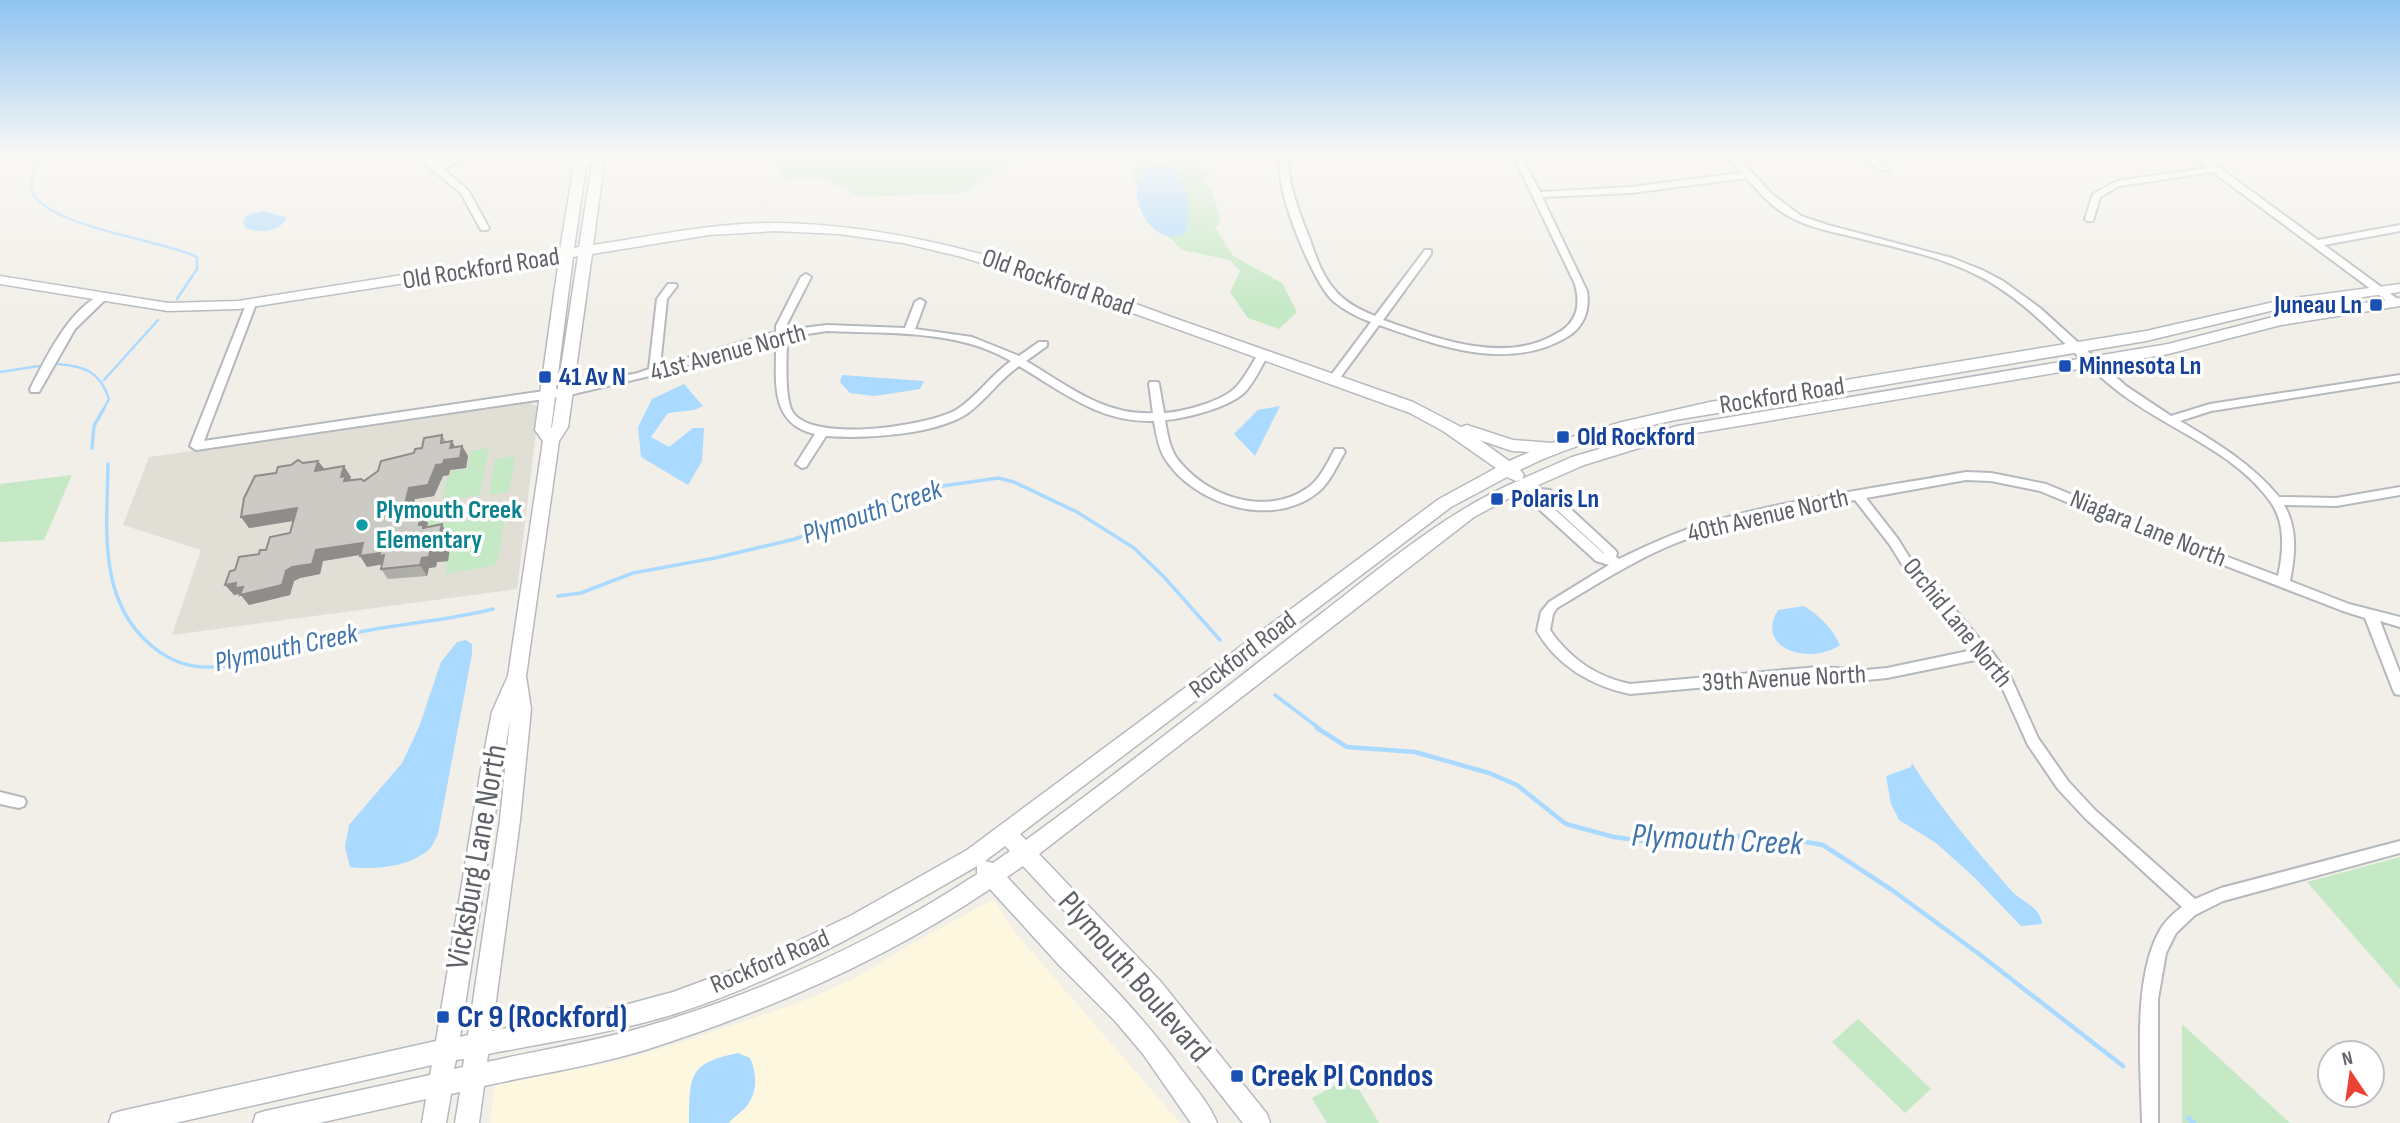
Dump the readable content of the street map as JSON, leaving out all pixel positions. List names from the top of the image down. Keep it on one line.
{"streets":{"main road":["Old Rockford Road","Rockford Road","Vicksburg Lane North","Plymouth Boulevard"],"street":["41st Avenue North","40th Avenue North","Niagara Lane North","Orchid Lane North","39th Avenue North"]},"crossings":[["Old Rockford Road","41st Avenue North"],["Old Rockford Road","Rockford Road"],["Old Rockford Road","40th Avenue North"],["Old Rockford Road","Vicksburg Lane North"],["41st Avenue North","Vicksburg Lane North"],["Rockford Road","Vicksburg Lane North"],["Rockford Road","Plymouth Boulevard"],["40th Avenue North","Niagara Lane North"],["40th Avenue North","Orchid Lane North"],["40th Avenue North","39th Avenue North"],["Orchid Lane North","39th Avenue North"]],"water":["Plymouth Creek"],"places":{"transit":["Juneau Ln","Minnesota Ln","41 Av N","Old Rockford","Polaris Ln","Cr 9 (Rockford)","Creek Pl Condos"],"other":["Plymouth Creek Elementary"]},"north":"top"}
